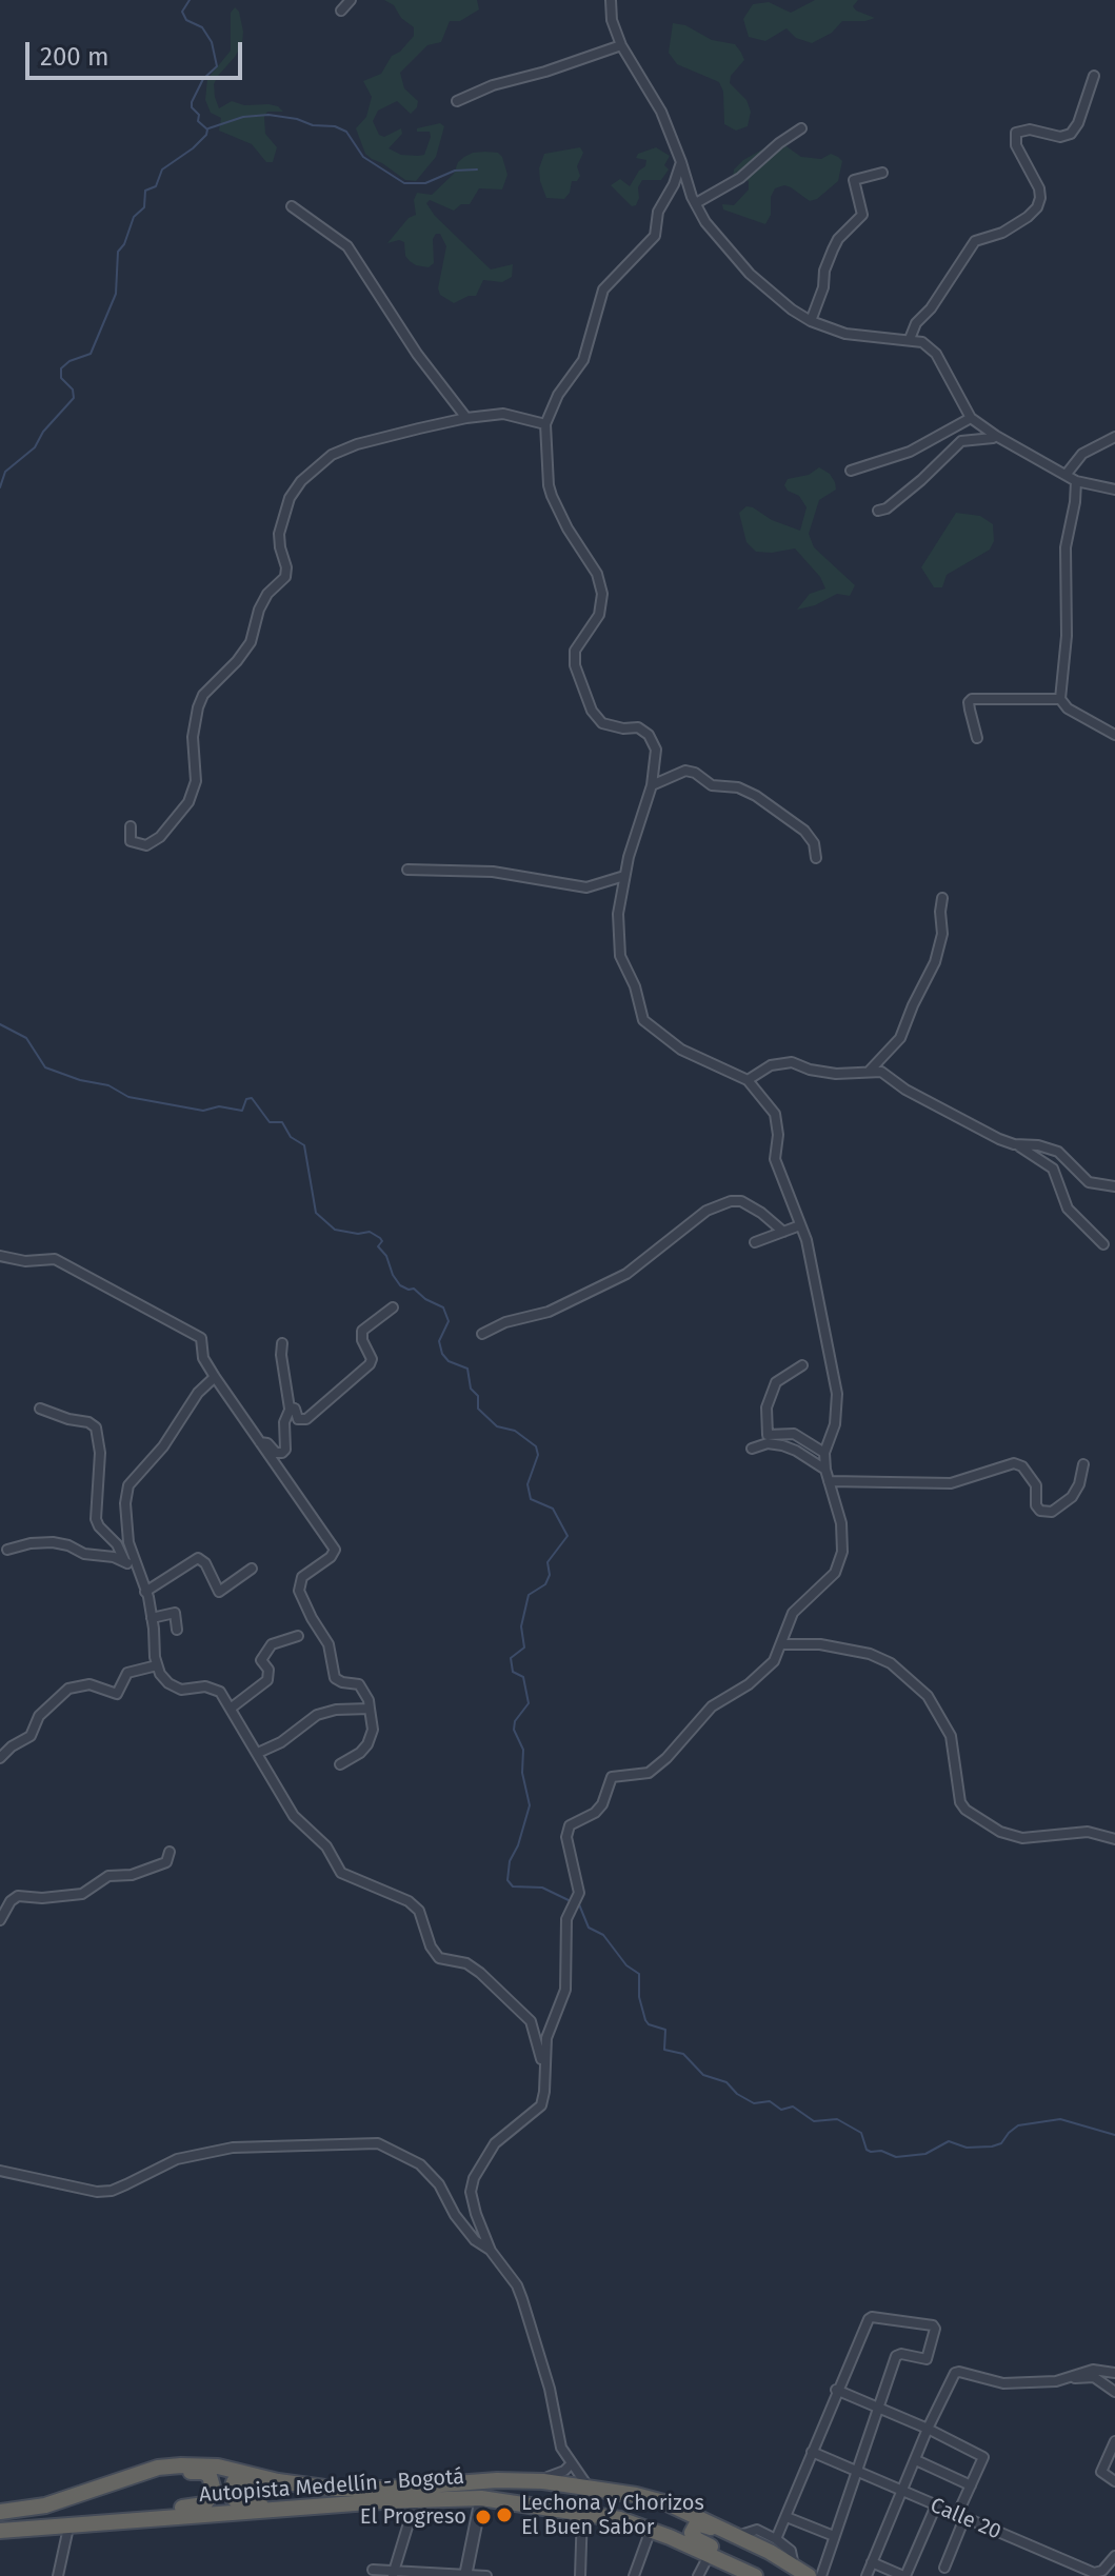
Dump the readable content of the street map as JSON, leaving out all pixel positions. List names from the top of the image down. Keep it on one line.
{"streets":{"highway":["Autopista Medellín - Bogotá"],"street":["Calle 20"]},"places":["Lechona y Chorizos El Buen Sabor","El Progreso"],"scale_bar":"200 m"}
